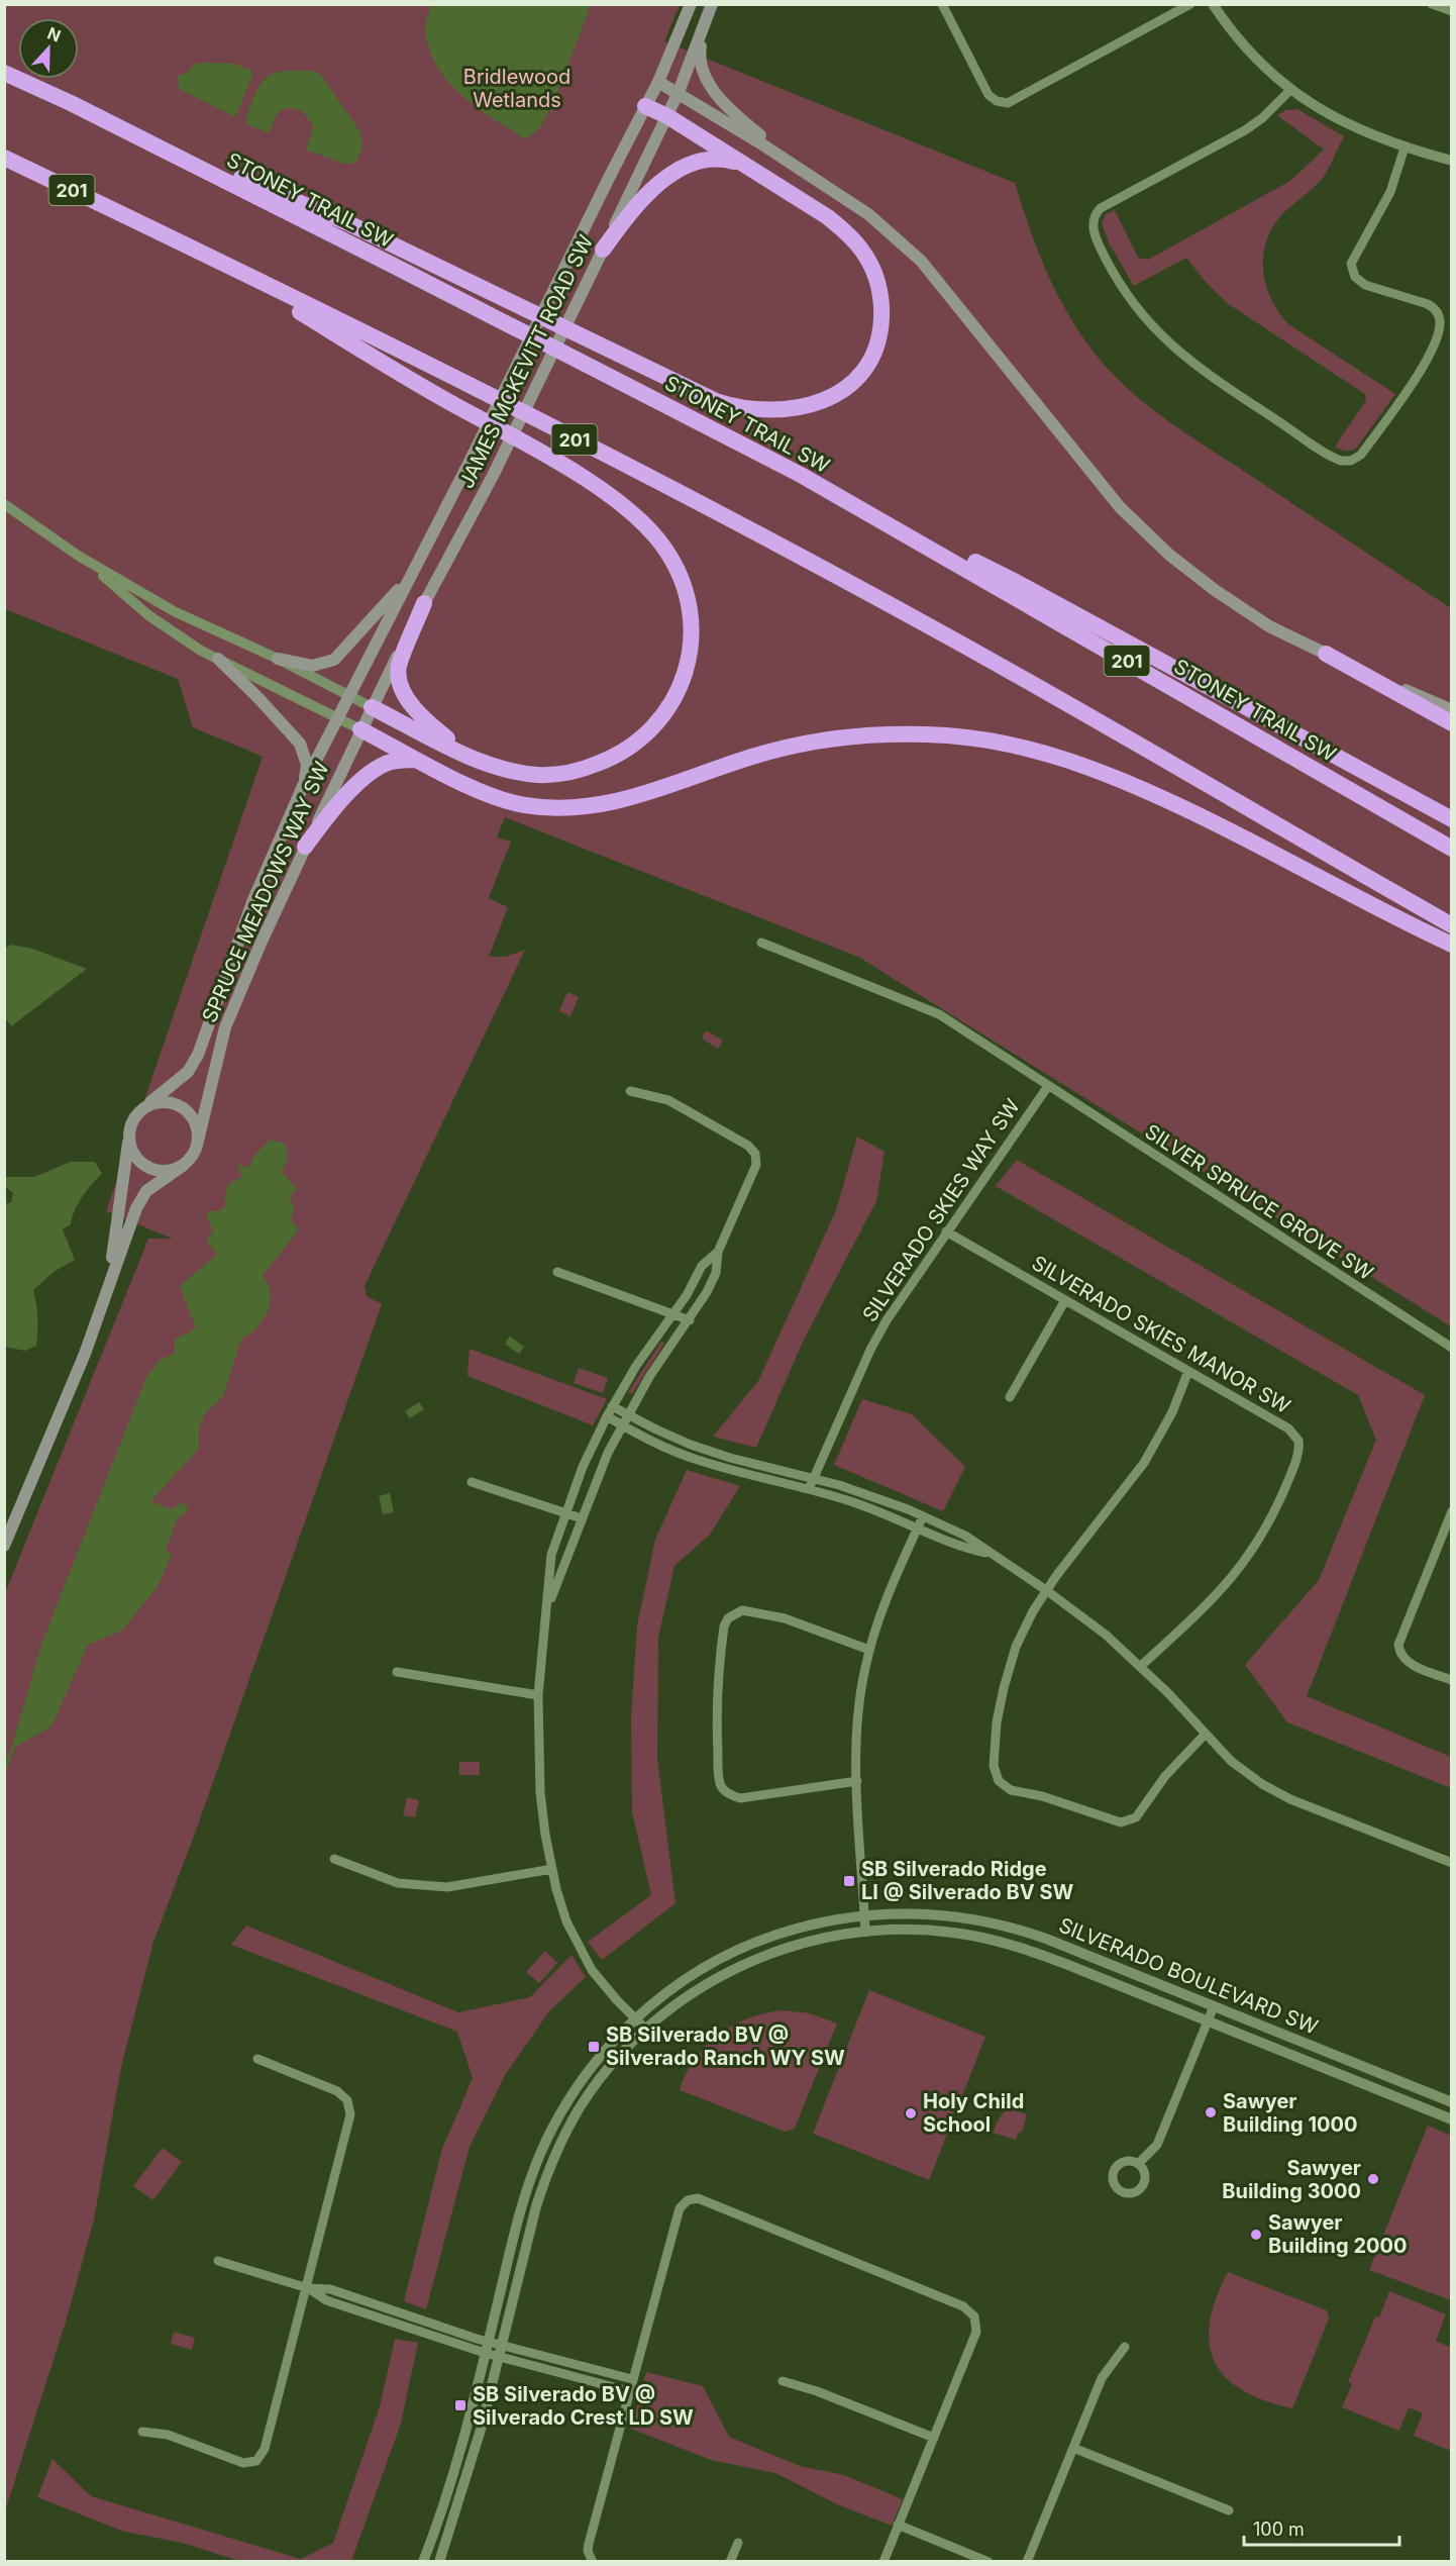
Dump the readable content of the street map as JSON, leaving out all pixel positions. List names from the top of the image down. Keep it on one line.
{"streets":{"highway":["201","STONEY TRAIL SW"],"main road":["JAMES MCKEVITT ROAD SW","SPRUCE MEADOWS WAY SW"],"street":["SILVER SPRUCE GROVE SW","SILVERADO SKIES WAY SW","SILVERADO SKIES MANOR SW","SILVERADO BOULEVARD SW"]},"crossings":[["JAMES MCKEVITT ROAD SW","SPRUCE MEADOWS WAY SW"],["SILVER SPRUCE GROVE SW","SILVERADO SKIES WAY SW"],["SILVERADO SKIES WAY SW","SILVERADO SKIES MANOR SW"]],"parks":["Bridlewood Wetlands"],"places":{"transit":["SB Silverado Ridge LI @ Silverado BV SW","SB Silverado BV @ Silverado Ranch WY SW","SB Silverado BV @ Silverado Crest LD SW"],"other":["Sawyer Building 1000","Holy Child School","Sawyer Building 3000","Sawyer Building 2000"]},"scale_bar":"100 m","north":"top"}
